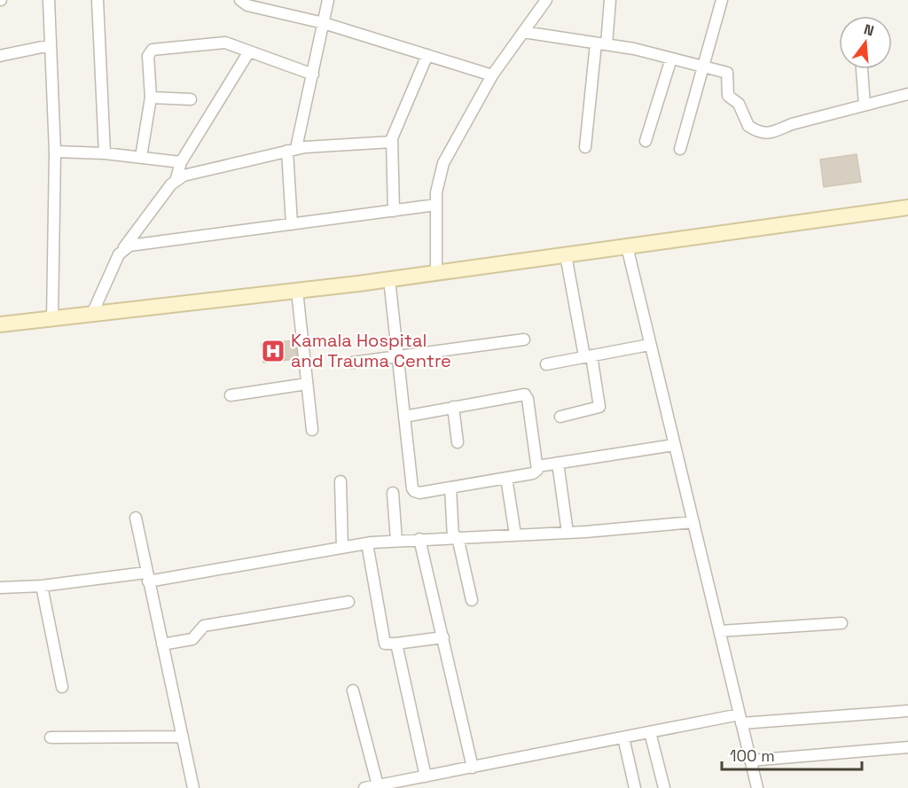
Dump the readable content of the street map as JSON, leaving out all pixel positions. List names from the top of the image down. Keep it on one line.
{"places":{"hospital":["Kamala Hospital and Trauma Centre"]},"scale_bar":"100 m","north":"top"}
